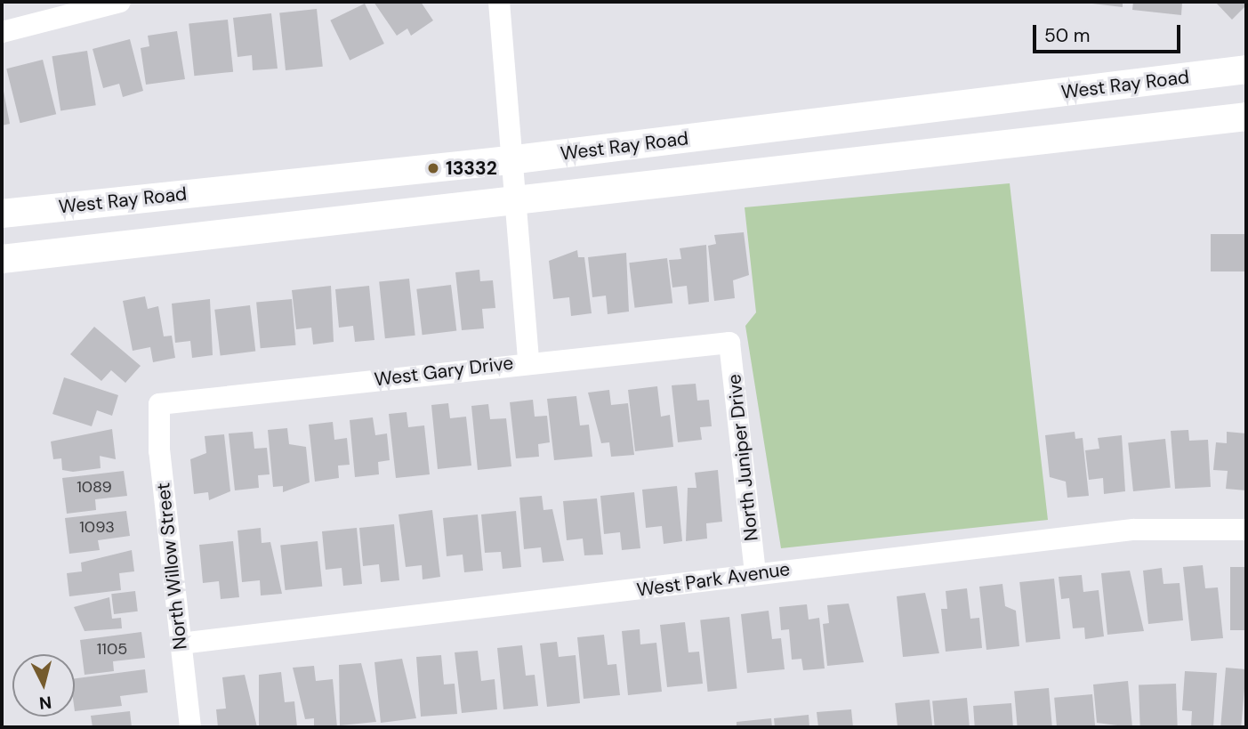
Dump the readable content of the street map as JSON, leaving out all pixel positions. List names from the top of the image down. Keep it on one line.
{"streets":{"main road":["West Ray Road"],"street":["West Gary Drive","North Juniper Drive","North Willow Street","West Park Avenue"]},"crossings":[["West Gary Drive","North Juniper Drive"],["West Gary Drive","North Willow Street"],["North Juniper Drive","West Park Avenue"],["North Willow Street","West Park Avenue"]],"places":["13332"],"house_numbers":["1089","1093","1105"],"scale_bar":"50 m","north":"bottom"}
